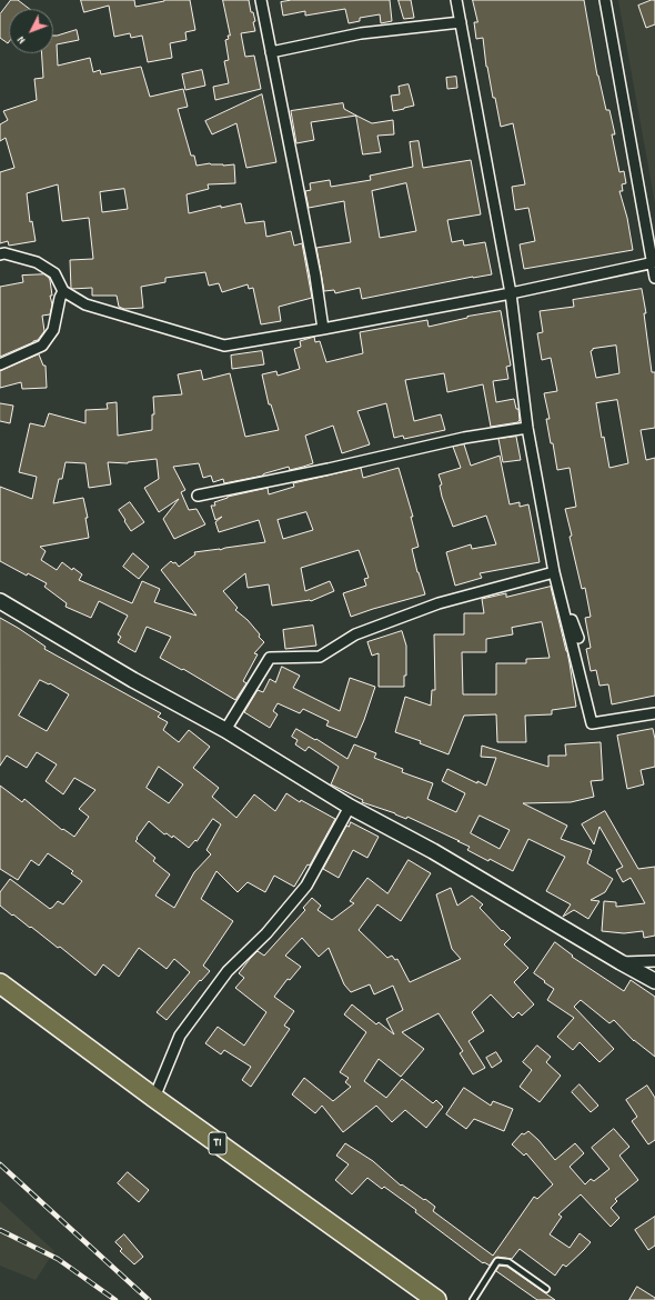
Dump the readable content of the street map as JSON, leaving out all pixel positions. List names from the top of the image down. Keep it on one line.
{"streets":{"highway":["T1"]},"north":"bottom left"}
